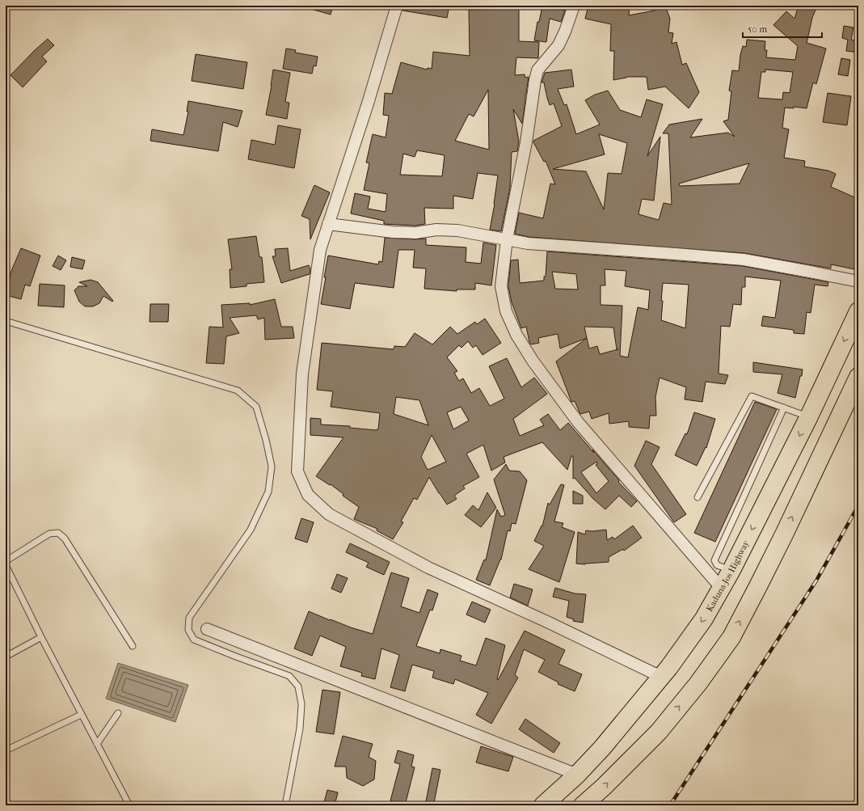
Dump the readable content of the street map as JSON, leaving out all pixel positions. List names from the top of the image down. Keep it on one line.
{"streets":{"highway":["Kaduna-Jos Highway"]},"scale_bar":"50 m"}
